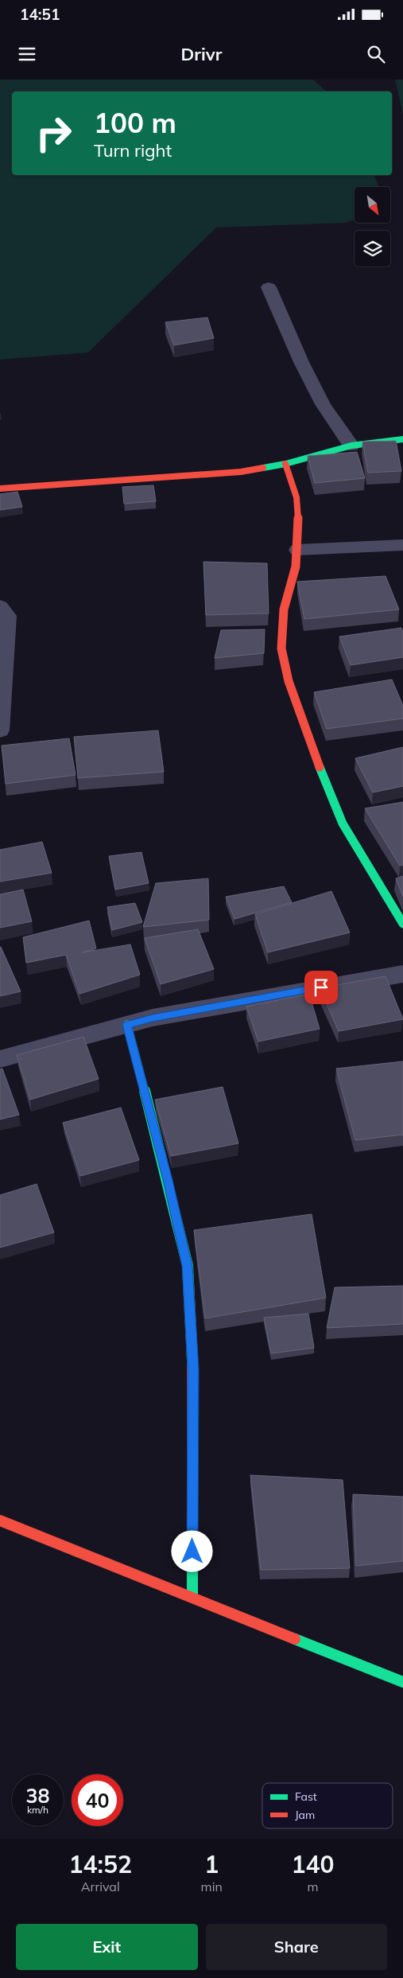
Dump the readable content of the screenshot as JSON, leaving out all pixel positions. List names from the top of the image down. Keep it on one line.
{"legend":["Fast","Jam"],"north":"bottom right","page":{"status":"14:51","header":"Drivr","turn":["100 m","Turn right"],"speed":"38 km/h","limit":"40","eta":["14:52","Arrival","1","min","140","m"],"buttons":["Exit","Share"]}}
